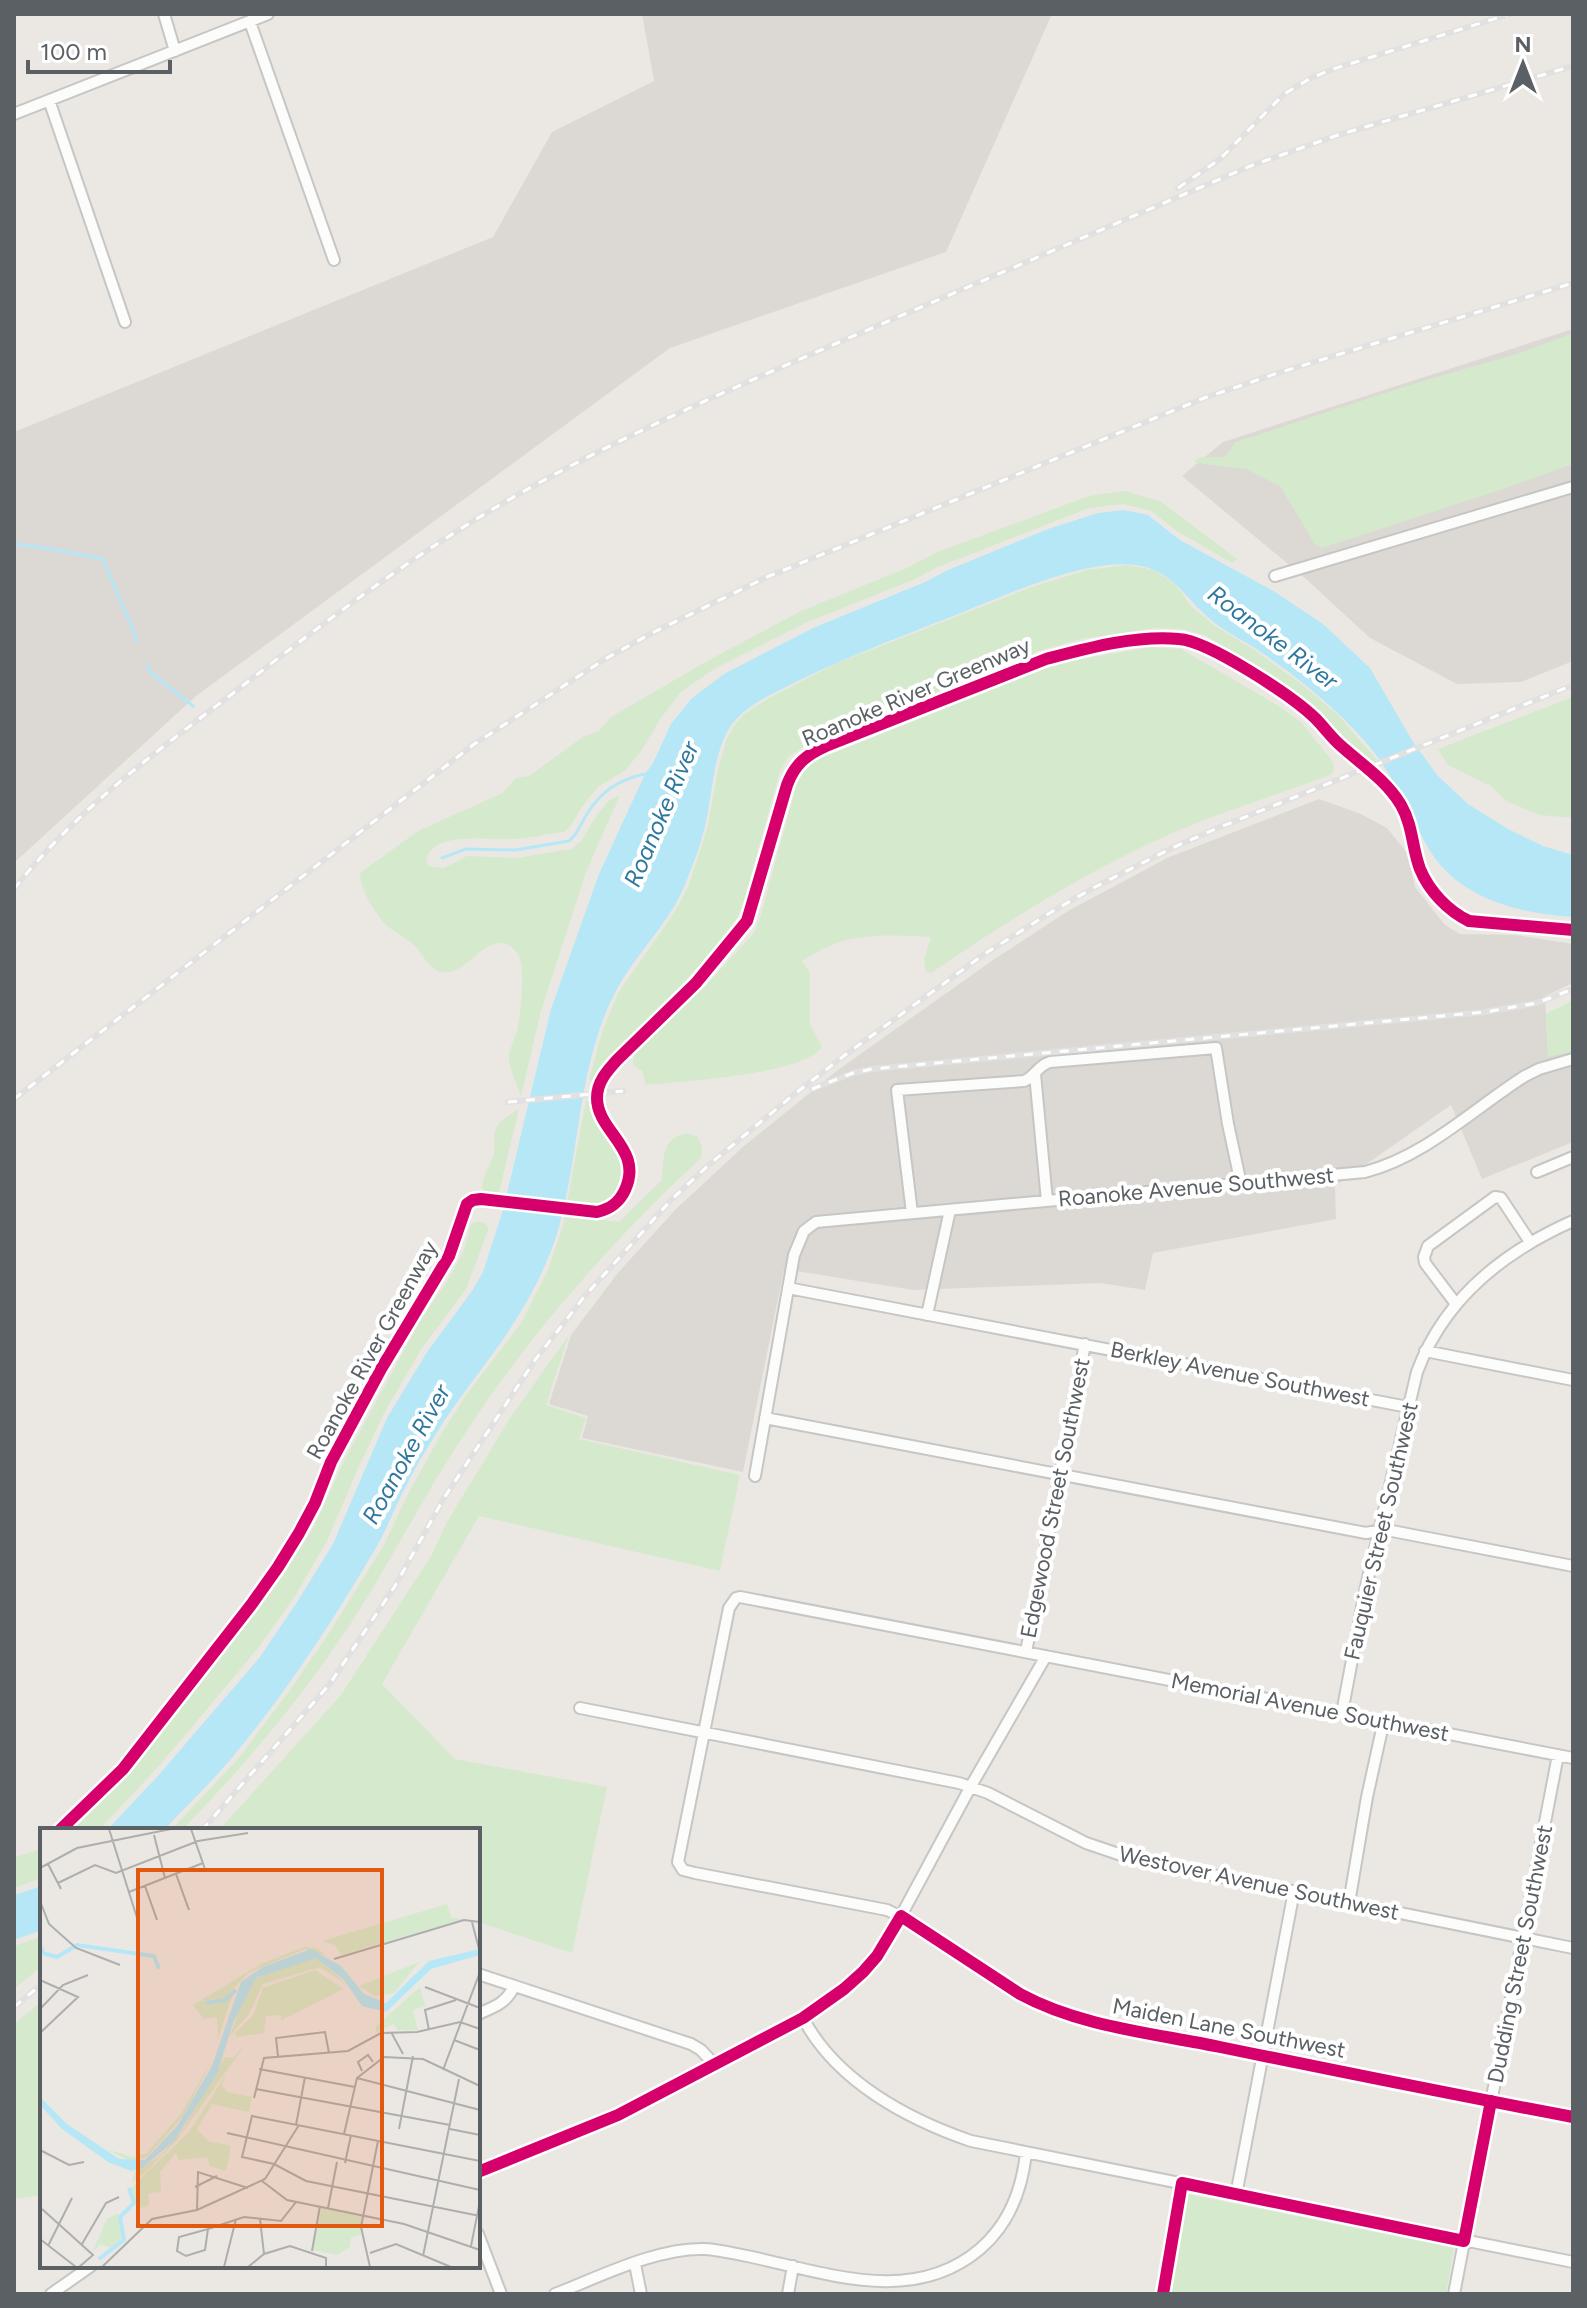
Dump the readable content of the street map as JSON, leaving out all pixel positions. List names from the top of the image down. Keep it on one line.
{"streets":{"street":["Roanoke Avenue Southwest","Berkley Avenue Southwest","Edgewood Street Southwest","Fauquier Street Southwest","Memorial Avenue Southwest","Westover Avenue Southwest","Dudding Street Southwest","Maiden Lane Southwest"],"cycle path":["Roanoke River Greenway"]},"crossings":[["Roanoke Avenue Southwest","Berkley Avenue Southwest"],["Berkley Avenue Southwest","Edgewood Street Southwest"],["Berkley Avenue Southwest","Fauquier Street Southwest"],["Edgewood Street Southwest","Memorial Avenue Southwest"],["Edgewood Street Southwest","Westover Avenue Southwest"],["Edgewood Street Southwest","Maiden Lane Southwest"],["Fauquier Street Southwest","Memorial Avenue Southwest"],["Memorial Avenue Southwest","Dudding Street Southwest"],["Westover Avenue Southwest","Dudding Street Southwest"],["Westover Avenue Southwest","Maiden Lane Southwest"],["Dudding Street Southwest","Maiden Lane Southwest"]],"water":["Roanoke River"],"scale_bar":"100 m","north":"top"}
